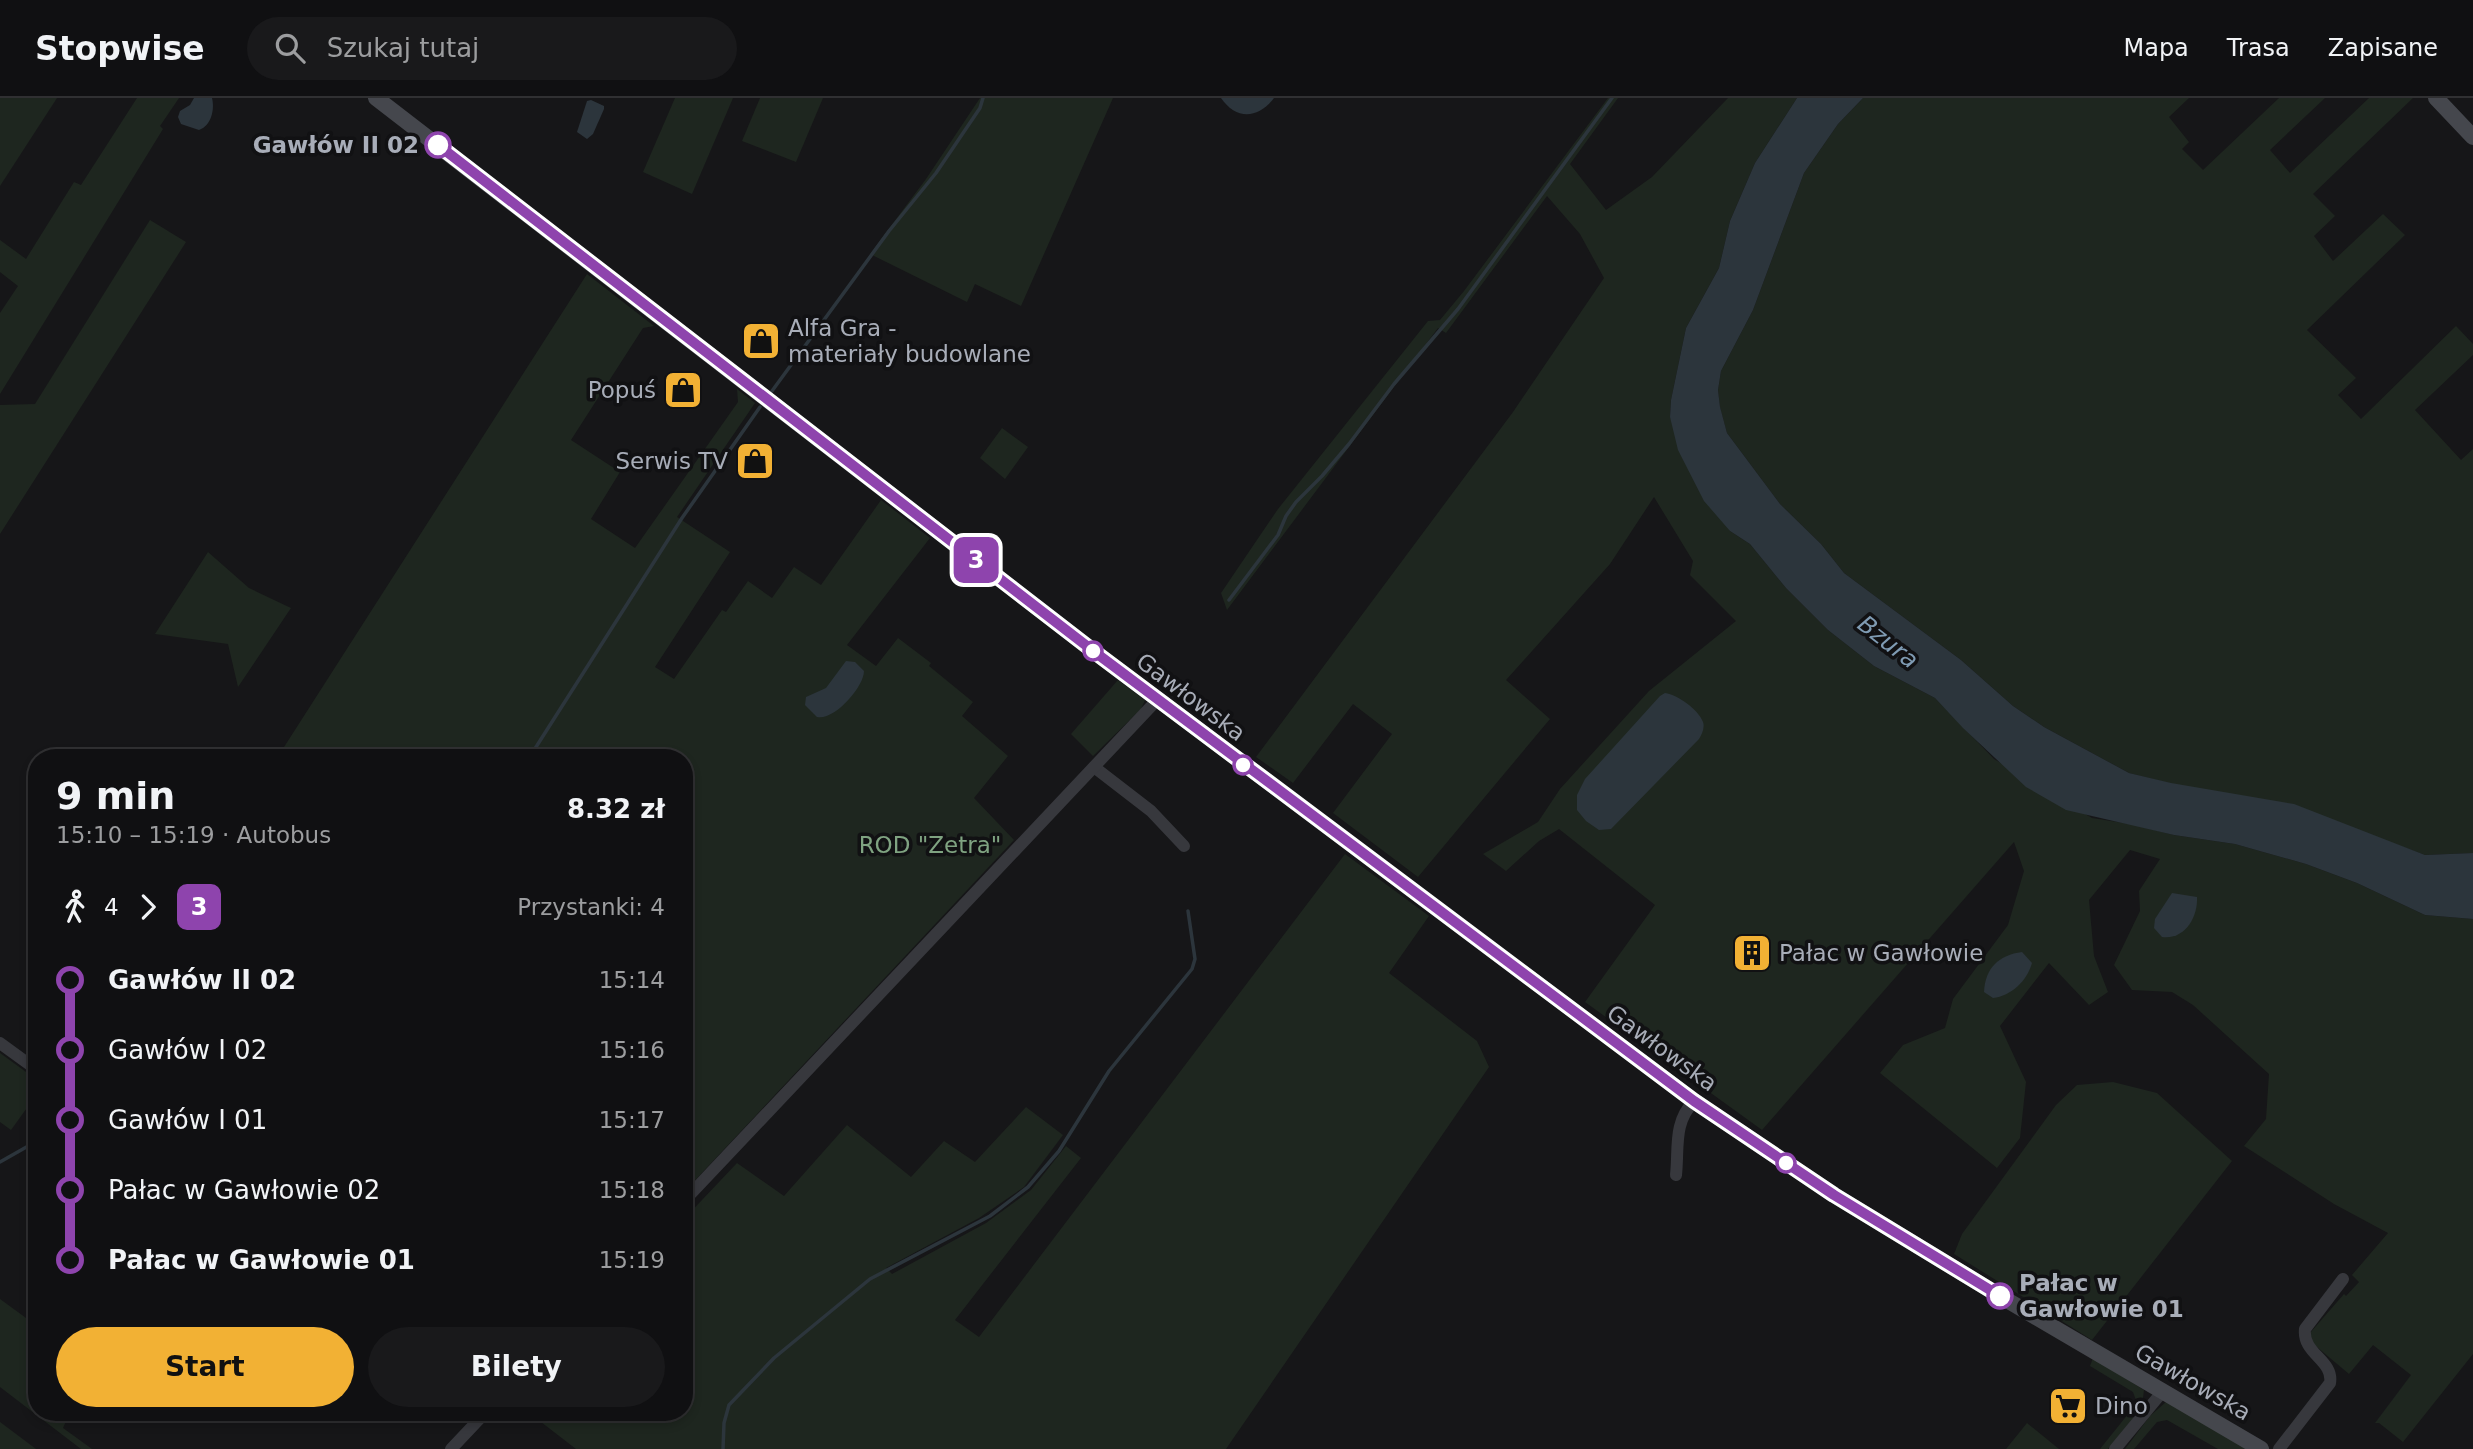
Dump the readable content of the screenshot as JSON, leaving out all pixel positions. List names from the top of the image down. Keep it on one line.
{"streets":{"street":["Gawłowska"]},"water":["Bzura"],"parks":["ROD \"Zetra\""],"places":{"other":["Gawłów II 02","Pałac w Gawłowie 01"],"shop":["Alfa Gra - materiały budowlane","Popuś","Serwis TV"],"building":["Pałac w Gawłowie"],"supermarket":["Dino"]},"lines":["bus line 3"],"page":{"header":"Stopwise","search":"Szukaj tutaj","nav":["Mapa","Trasa","Zapisane"],"on_map":"3","heading":["9 min","15:10 – 15:19 · Autobus","8.32 zł"],"legs":["4","3","Przystanki: 4"],"list":[{"name":"Gawłów II 02","value":"15:14"},{"name":"Gawłów I 02","value":"15:16"},{"name":"Gawłów I 01","value":"15:17"},{"name":"Pałac w Gawłowie 02","value":"15:18"},{"name":"Pałac w Gawłowie 01","value":"15:19"}],"buttons":["Start","Bilety"]}}
